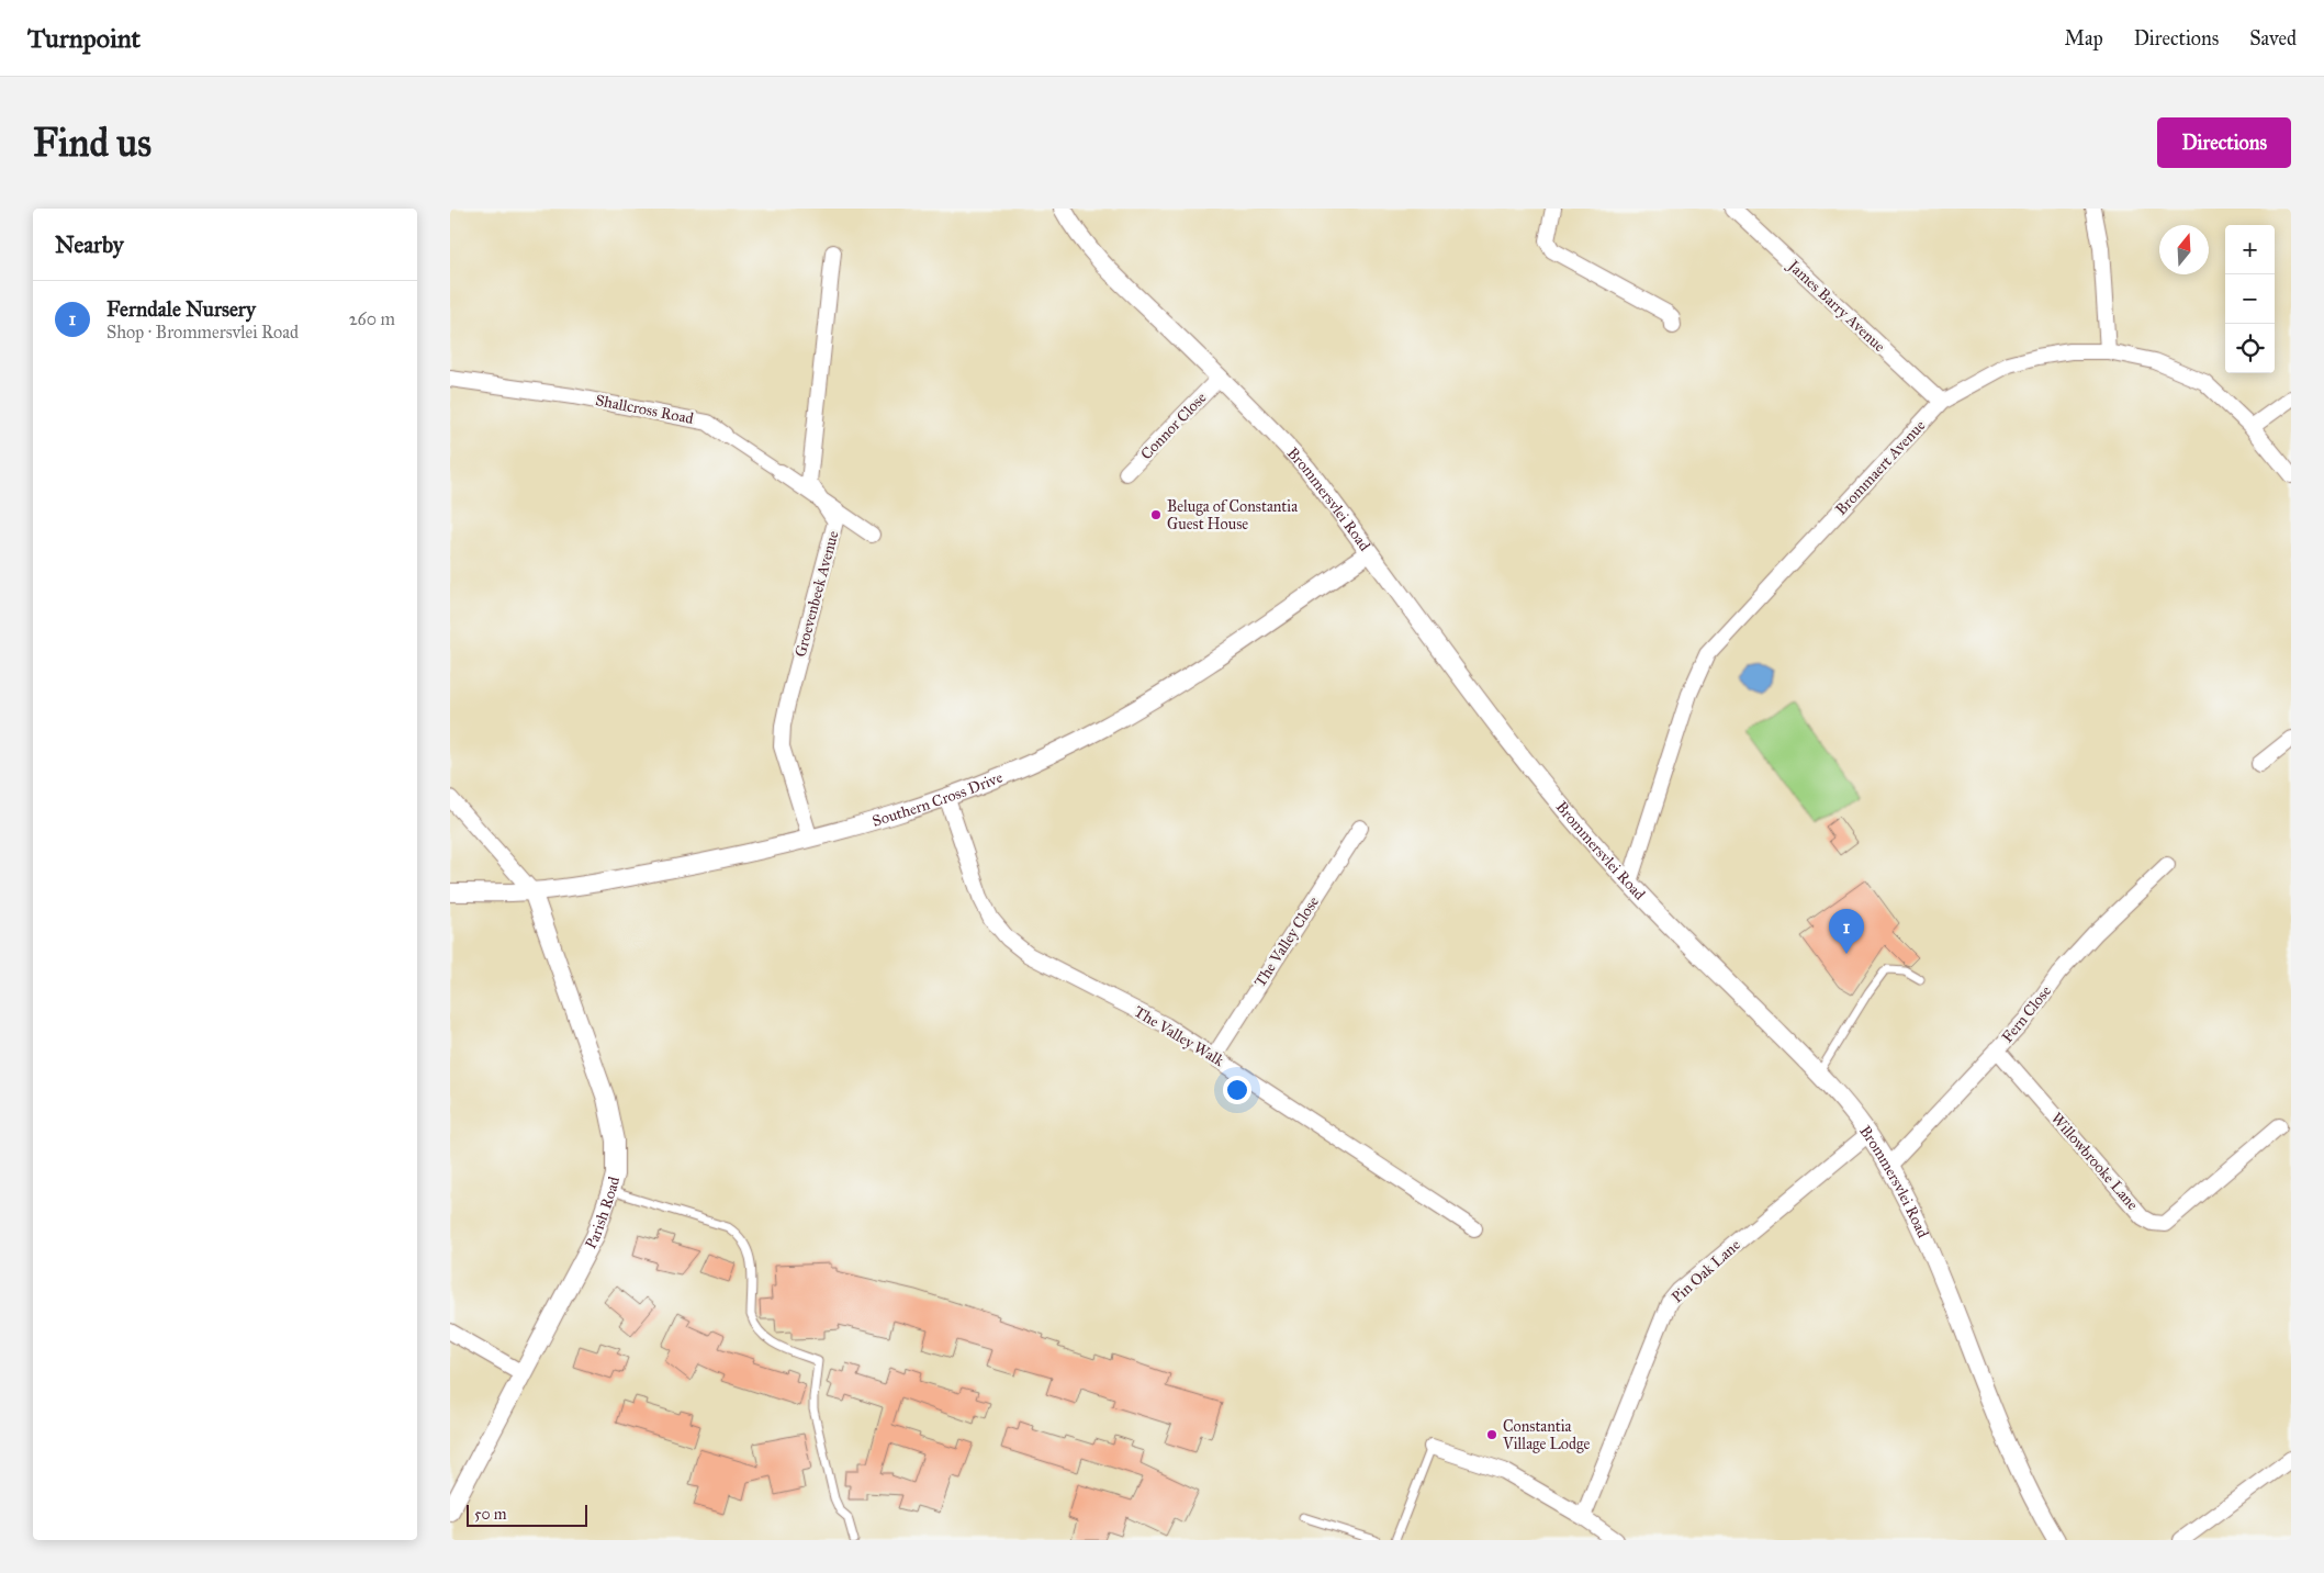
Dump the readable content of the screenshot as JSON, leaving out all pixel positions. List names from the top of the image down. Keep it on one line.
{"streets":{"street":["James Barry Avenue","Shallcross Road","Connor Close","Brommaert Avenue","Brommersvlei Road","Groevenbeek Avenue","Southern Cross Drive","The Valley Close","Fern Close","The Valley Walk","Willowbrooke Lane","Parish Road","Pin Oak Lane"]},"crossings":[["James Barry Avenue","Brommaert Avenue"],["Shallcross Road","Groevenbeek Avenue"],["Connor Close","Brommersvlei Road"],["Brommaert Avenue","Brommersvlei Road"],["Brommersvlei Road","Southern Cross Drive"],["Brommersvlei Road","Fern Close"],["Brommersvlei Road","Pin Oak Lane"],["Groevenbeek Avenue","Southern Cross Drive"],["Southern Cross Drive","The Valley Walk"],["Southern Cross Drive","Parish Road"],["The Valley Close","The Valley Walk"],["Fern Close","Willowbrooke Lane"]],"places":["Beluga of Constantia Guest House","Constantia Village Lodge"],"scale_bar":"50 m","north":"top","page":{"header":"Turnpoint","nav":["Map","Directions","Saved"],"buttons":"Directions","title":"Find us","heading":"Nearby","map_buttons":["+","−"],"list":[{"mark":"1","name":"Ferndale Nursery","note":"Shop · Brommersvlei Road","value":"260 m"}],"pins":"1","scale":"50 m"}}
